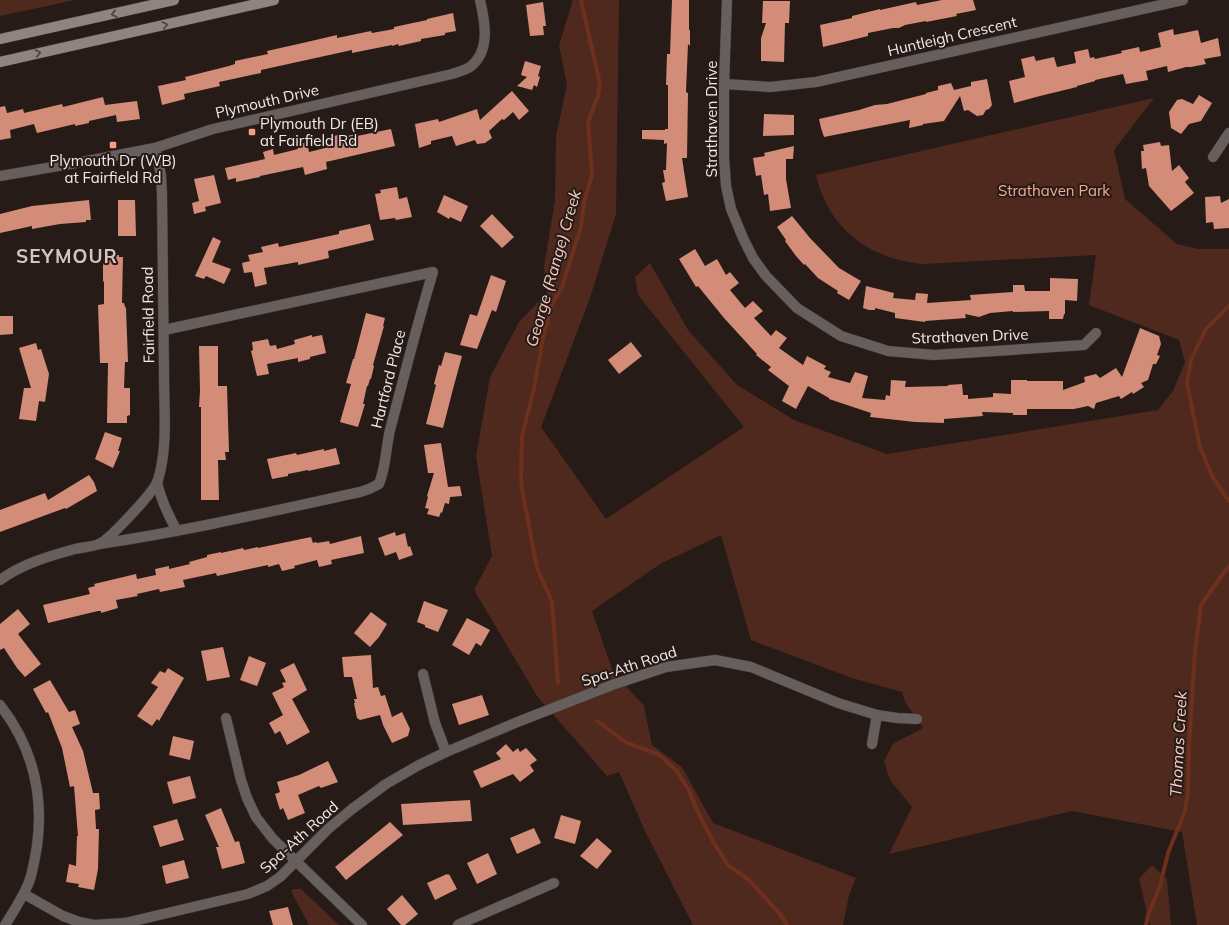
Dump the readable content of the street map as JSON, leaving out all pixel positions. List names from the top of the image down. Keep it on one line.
{"streets":{"street":["Huntleigh Crescent","Plymouth Drive","Strathaven Drive","Fairfield Road","Hartford Place","Spa-Ath Road"]},"crossings":[["Huntleigh Crescent","Strathaven Drive"],["Plymouth Drive","Fairfield Road"],["Fairfield Road","Hartford Place"]],"districts":["SEYMOUR"],"water":["George (Range) Creek","Thomas Creek"],"parks":["Strathaven Park"],"places":{"transit":["Plymouth Dr (EB) at Fairfield Rd","Plymouth Dr (WB) at Fairfield Rd"]}}
